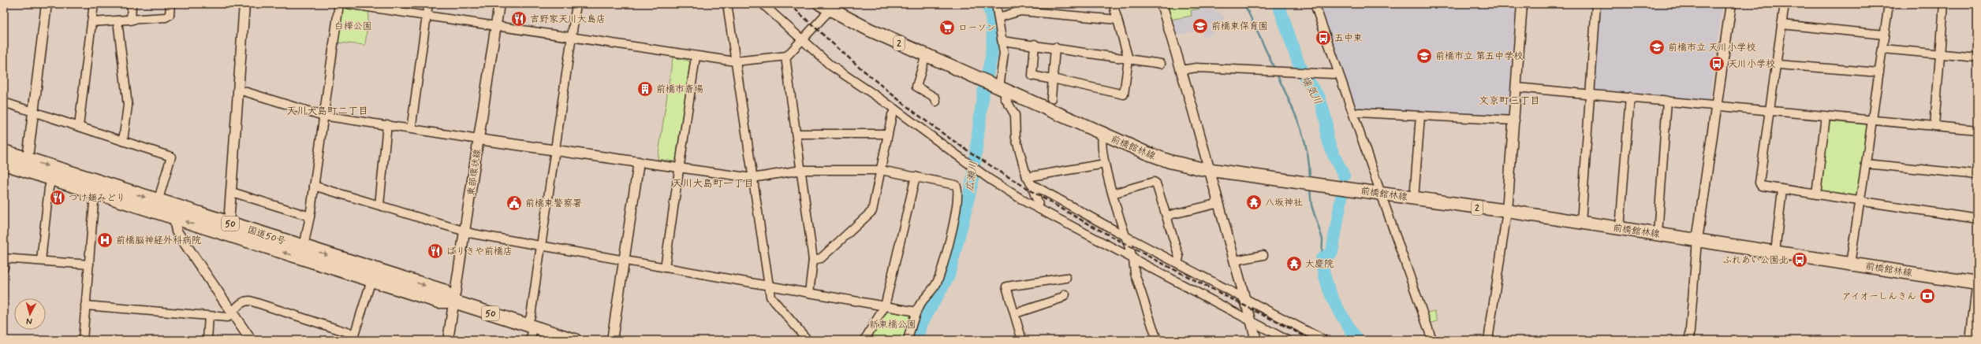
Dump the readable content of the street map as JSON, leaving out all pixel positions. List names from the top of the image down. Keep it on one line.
{"streets":{"main road":["2","前橋館林線","50","国道50号"],"street":["東部環状線"]},"crossings":[["東部環状線","国道50号"]],"districts":["文京町三丁目","天川大島町二丁目","天川大島町一丁目"],"water":["端気川","広瀬川"],"parks":["白樺公園","新東橋公園"],"places":{"restaurant":["吉野家天川大島店","つけ麺みどり","ばりきや前橋店"],"school or university":["前橋東保育園","前橋市立 天川小学校","前橋市立 第五中学校"],"supermarket":["ローソン"],"bus stop":["五中東","天川小学校","ふれあい公園北"],"building":["前橋市斎場"],"temple":["八坂神社","大慶院"],"public building":["前橋東警察署"],"hospital":["前橋脳神経外科病院"],"bank":["アイオーしんきん"]},"north":"bottom"}
